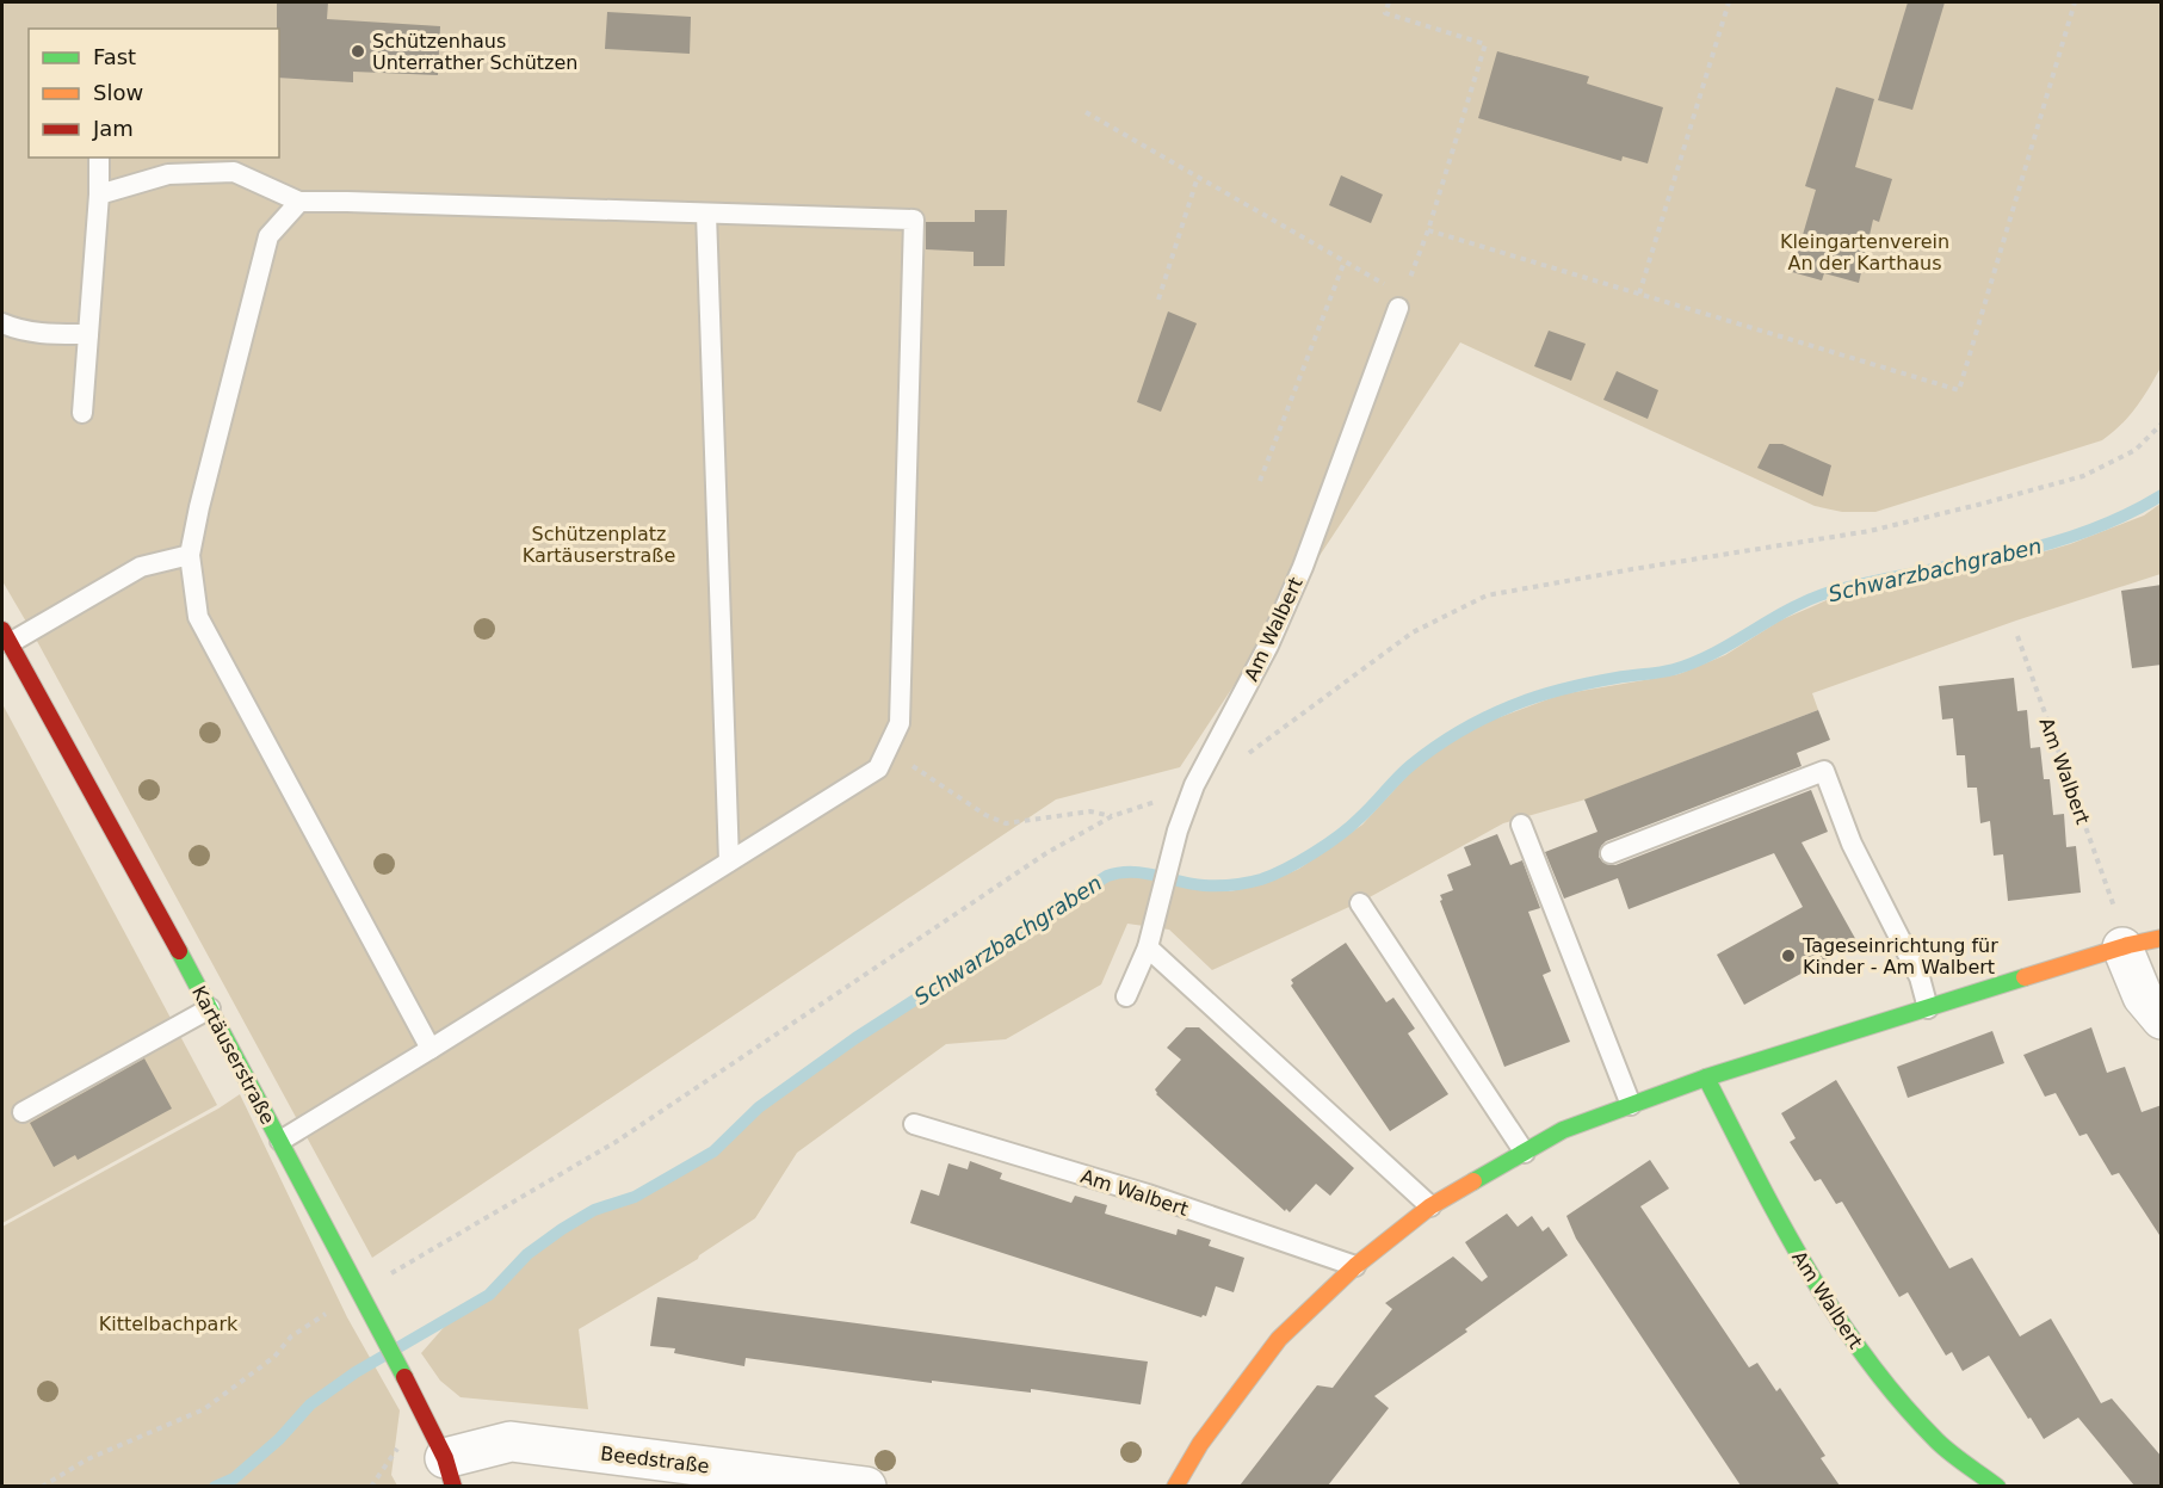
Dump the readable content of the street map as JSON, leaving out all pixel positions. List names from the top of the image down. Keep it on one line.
{"streets":{"street":["Am Walbert","Kartäuserstraße","Beedstraße"]},"crossings":[["Kartäuserstraße","Beedstraße"]],"water":["Schwarzbachgraben"],"parks":["Kleingartenverein An der Karthaus","Schützenplatz Kartäuserstraße","Kittelbachpark"],"places":["Schützenhaus Unterrather Schützen","Tageseinrichtung für Kinder - Am Walbert"],"legend":["Fast","Slow","Jam"]}
